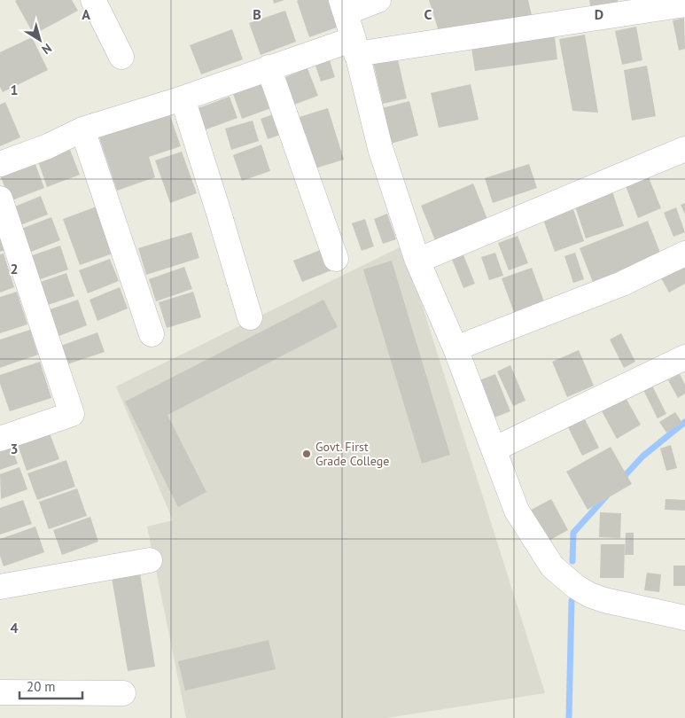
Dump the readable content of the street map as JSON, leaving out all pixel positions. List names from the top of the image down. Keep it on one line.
{"places":["Govt. First Grade College"],"scale_bar":"20 m","north":"bottom right","grid":{"columns":["A","B","C","D"],"rows":["1","2","3","4"]}}
